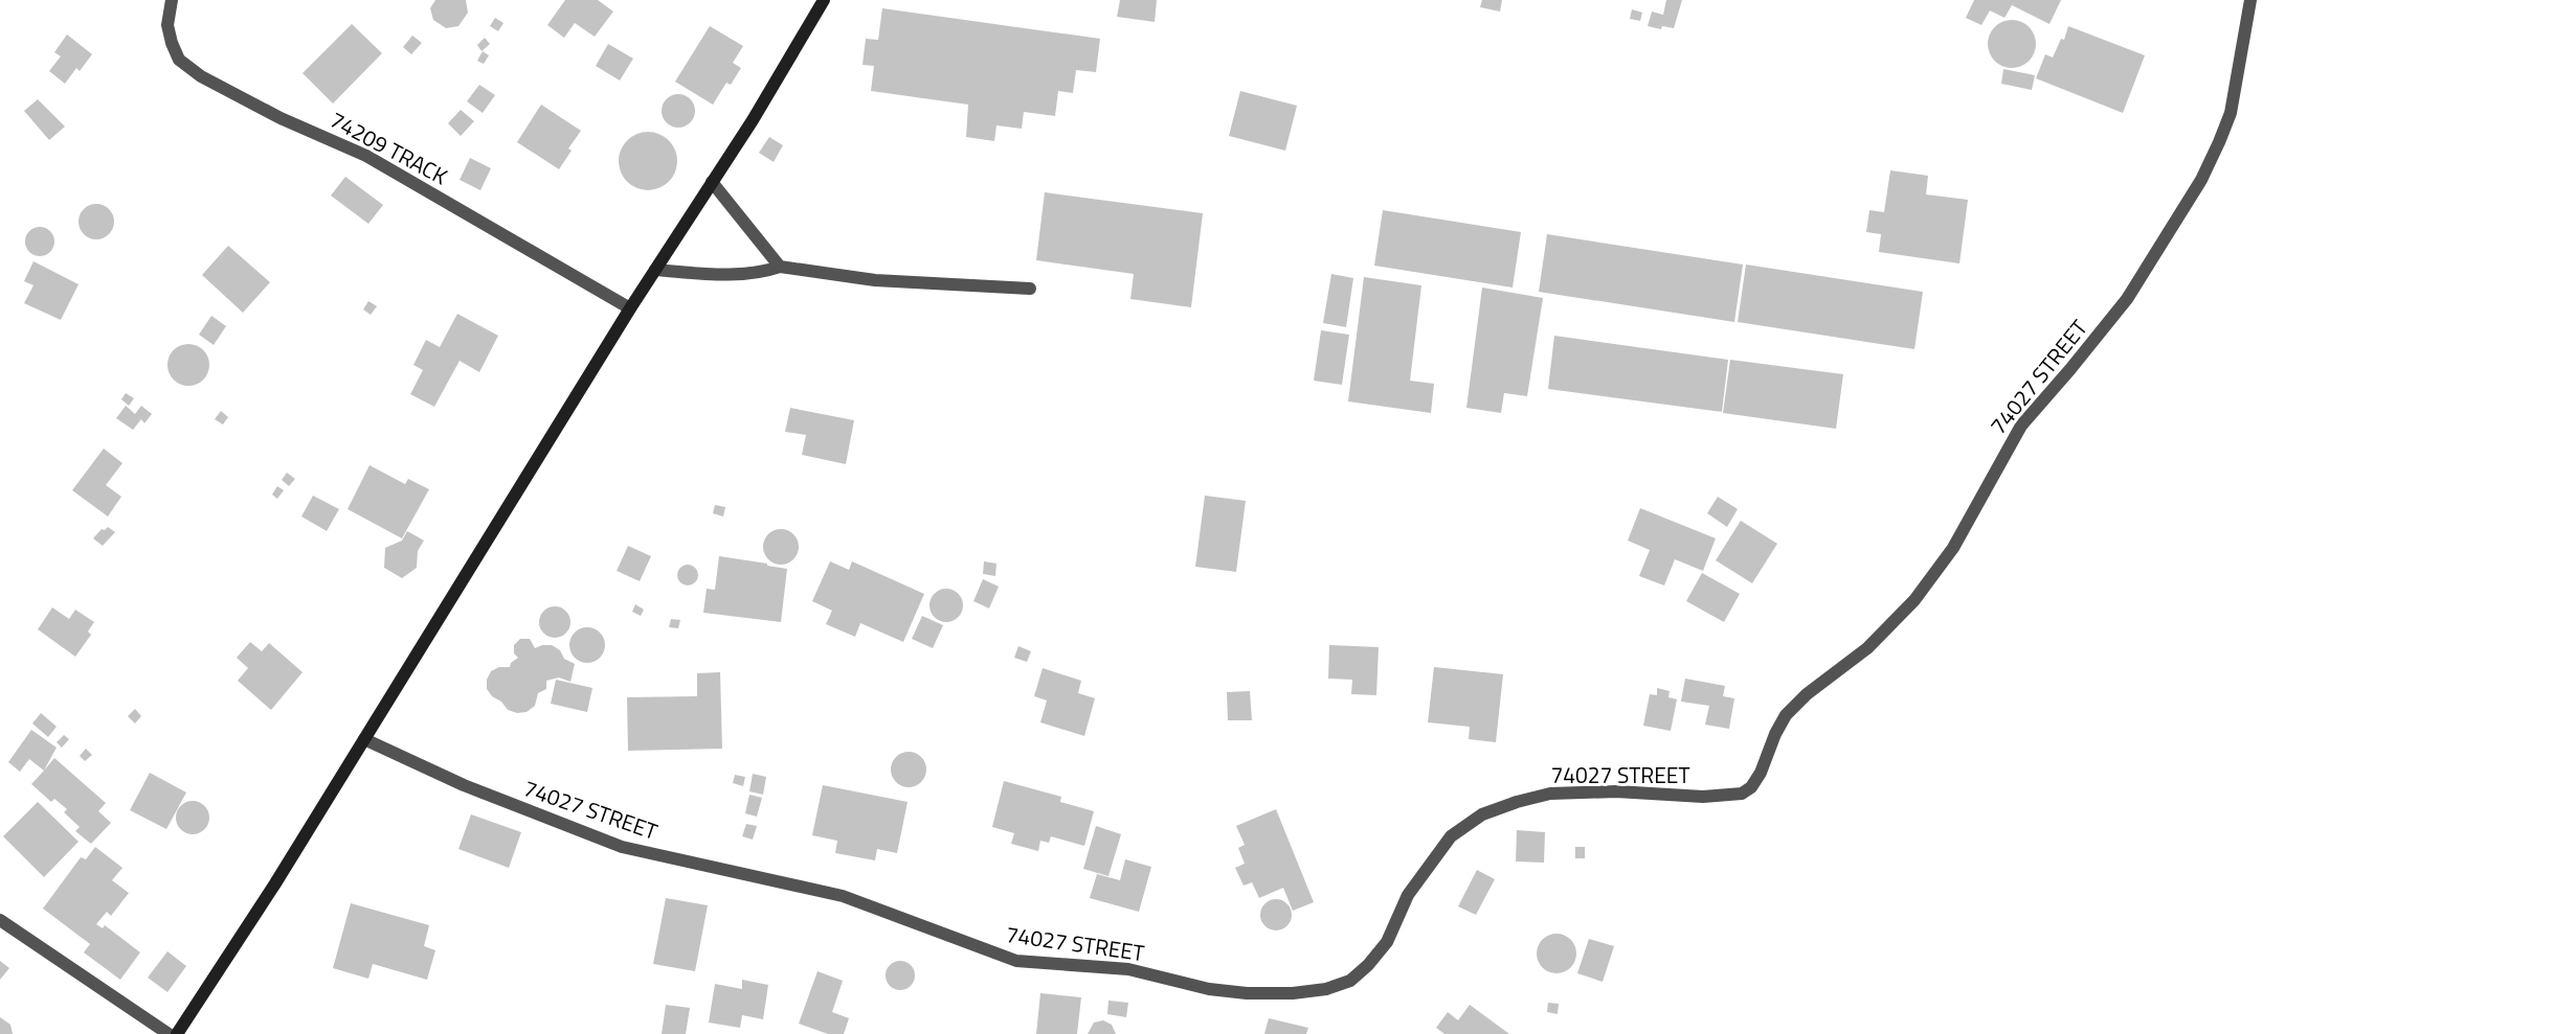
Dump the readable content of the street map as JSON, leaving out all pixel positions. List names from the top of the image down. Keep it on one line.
{"streets":{"street":["74209 TRACK","74027 STREET"]}}
